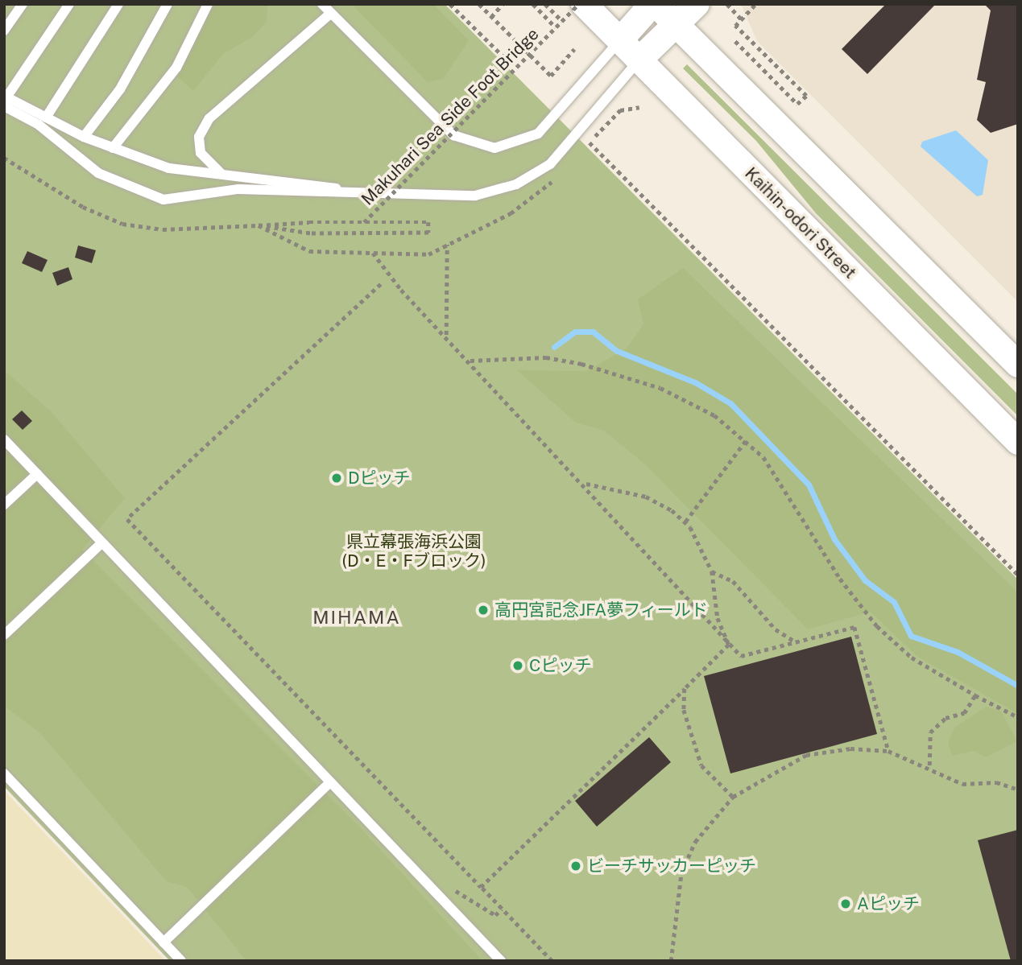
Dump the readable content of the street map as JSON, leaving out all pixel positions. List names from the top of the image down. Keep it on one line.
{"streets":{"street":["Kaihin-odori Street"],"path":["Makuhari Sea Side Foot Bridge"]},"districts":["MIHAMA"],"parks":["県立幕張海浜公園 (D・E・Fブロック)"],"places":["Dピッチ","高円宮記念JFA夢フィールド","Cピッチ","ビーチサッカーピッチ","Aピッチ"]}
